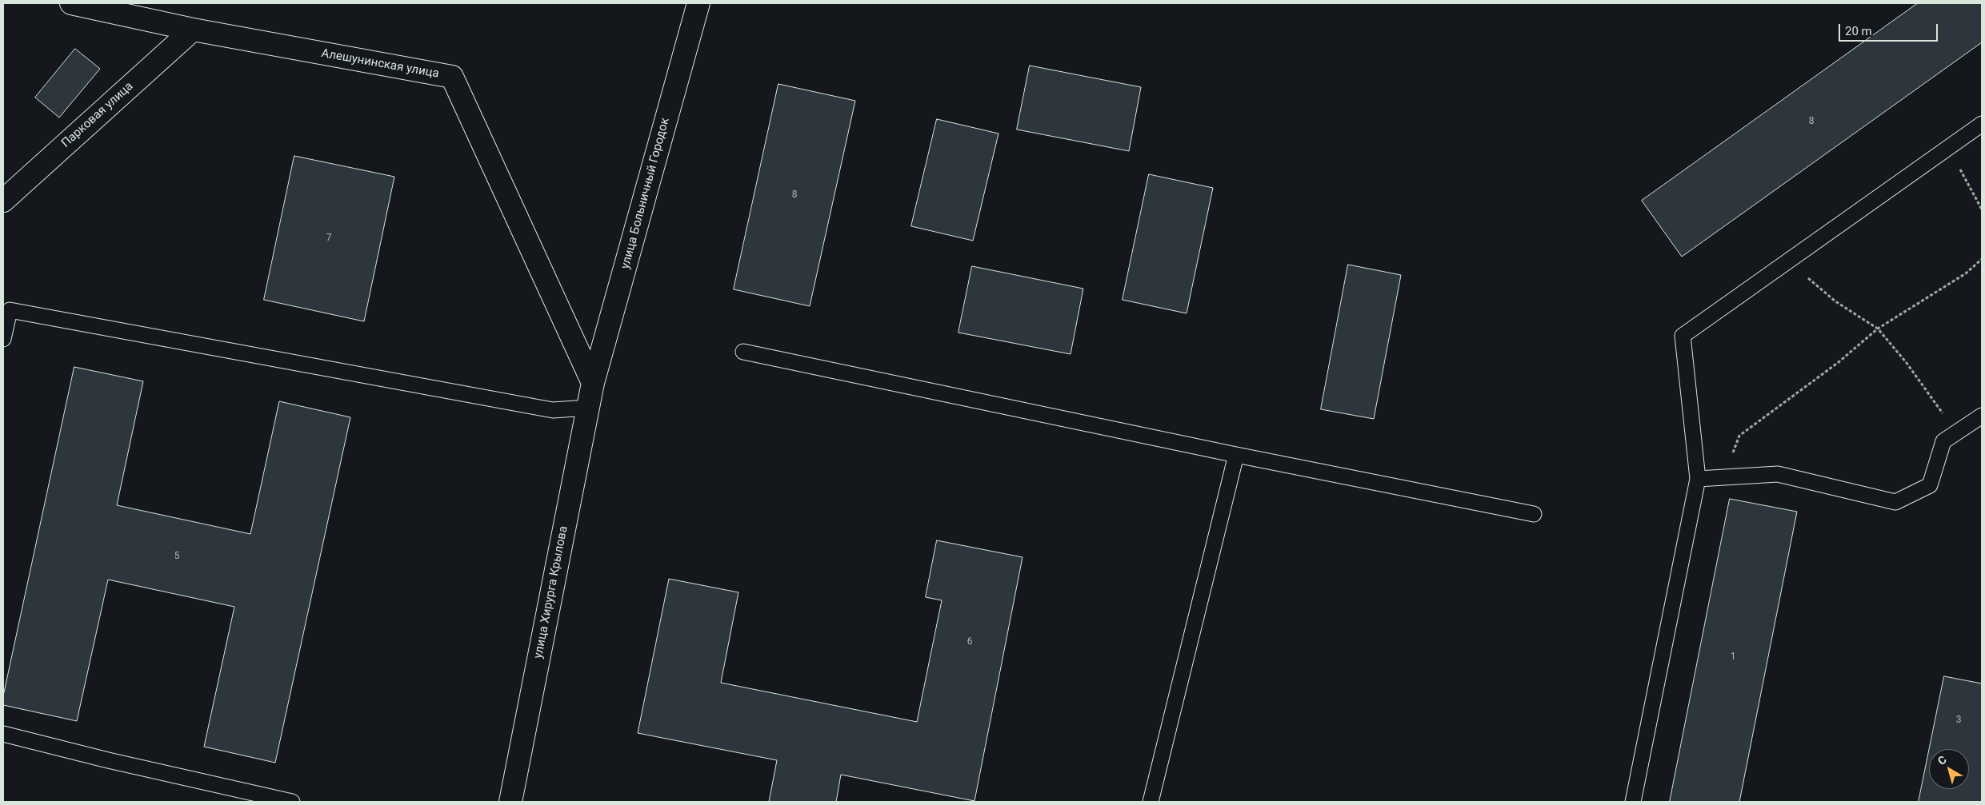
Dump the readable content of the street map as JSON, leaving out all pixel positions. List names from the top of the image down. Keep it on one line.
{"streets":{"street":["Алешунинская улица","Парковая улица","улица Больничный Городок","улица Хирурга Крылова"]},"crossings":[["Алешунинская улица","Парковая улица"],["Алешунинская улица","улица Больничный Городок"],["Алешунинская улица","улица Хирурга Крылова"],["улица Больничный Городок","улица Хирурга Крылова"]],"house_numbers":["8","8","7","5","6","1","3"],"scale_bar":"20 m","north":"top left"}
